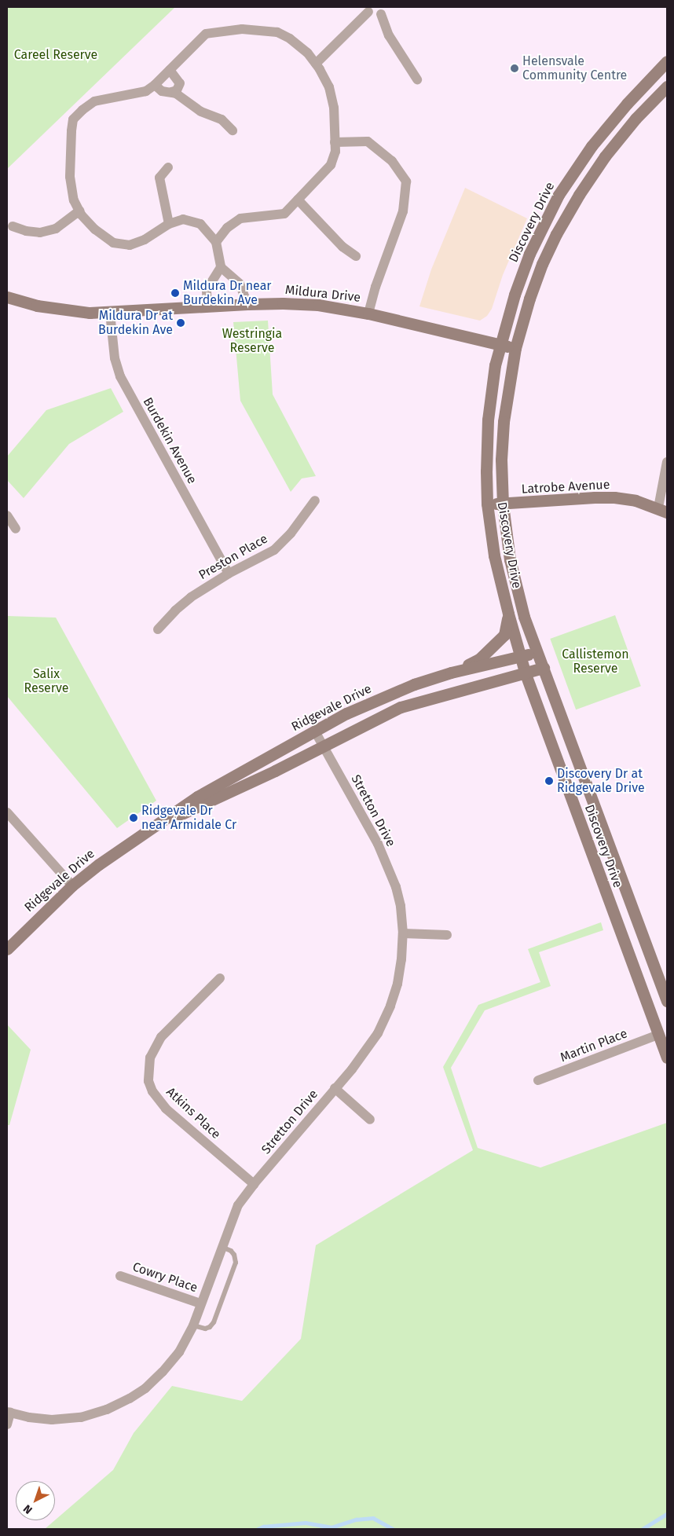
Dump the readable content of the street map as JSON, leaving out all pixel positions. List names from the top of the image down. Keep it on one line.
{"streets":{"main road":["Discovery Drive","Mildura Drive","Latrobe Avenue","Ridgevale Drive"],"street":["Burdekin Avenue","Preston Place","Stretton Drive","Martin Place","Atkins Place","Cowry Place"]},"crossings":[["Discovery Drive","Mildura Drive"],["Discovery Drive","Latrobe Avenue"],["Discovery Drive","Ridgevale Drive"],["Discovery Drive","Martin Place"],["Mildura Drive","Burdekin Avenue"],["Burdekin Avenue","Preston Place"],["Ridgevale Drive","Stretton Drive"],["Stretton Drive","Atkins Place"],["Stretton Drive","Cowry Place"]],"parks":["Careel Reserve","Westringia Reserve","Callistemon Reserve","Salix Reserve"],"places":["Helensvale Community Centre","Mildura Dr near Burdekin Ave","Mildura Dr at Burdekin Ave","Discovery Dr at Ridgevale Drive","Ridgevale Dr near Armidale Cr"],"north":"bottom left"}
